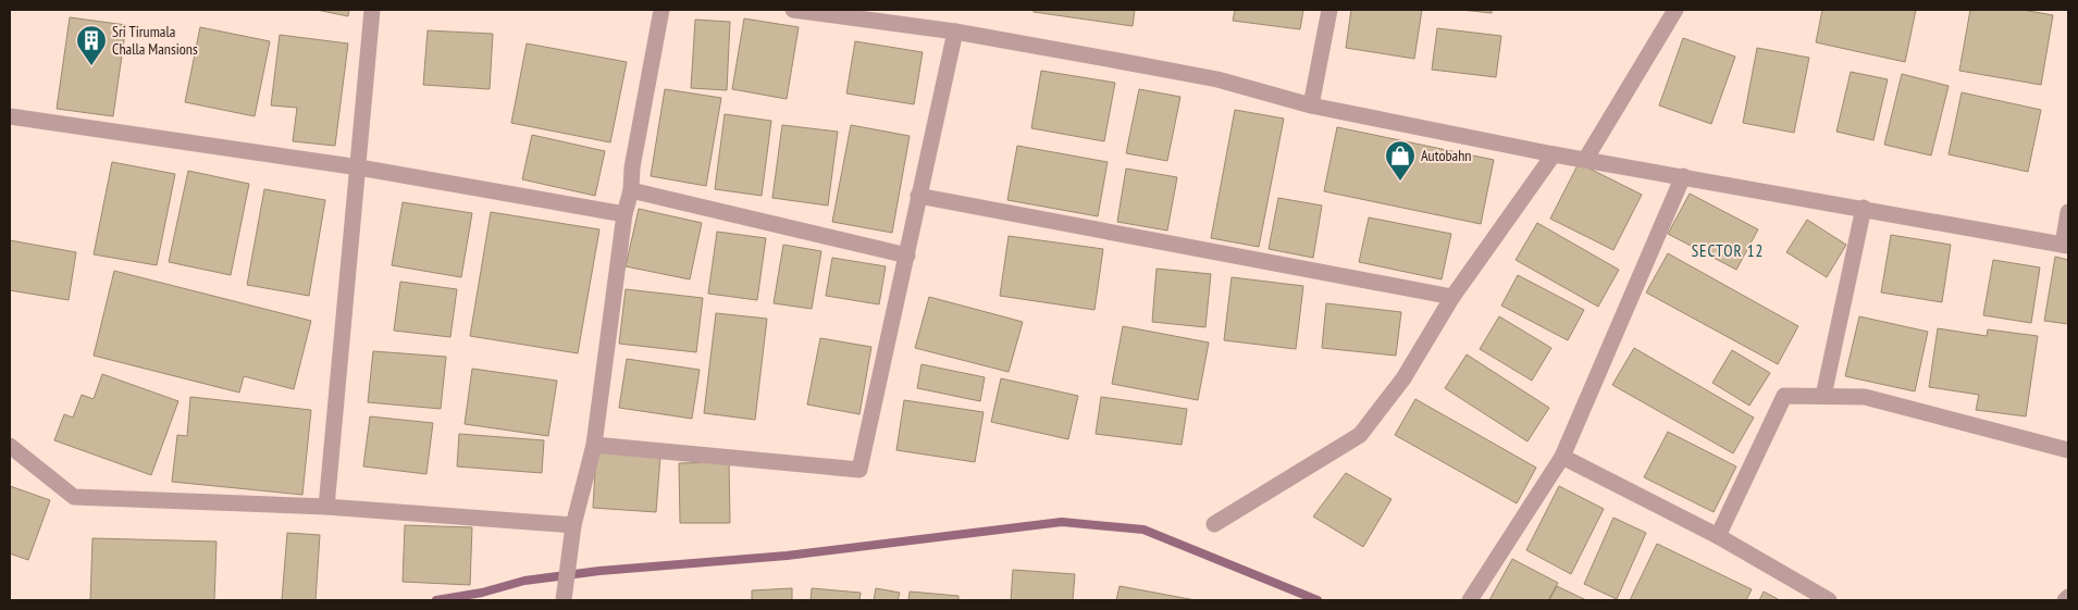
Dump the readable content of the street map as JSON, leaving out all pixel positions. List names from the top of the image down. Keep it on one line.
{"districts":["SECTOR 12"],"places":{"building":["Sri Tirumala Challa Mansions"],"shop":["Autobahn"]}}
